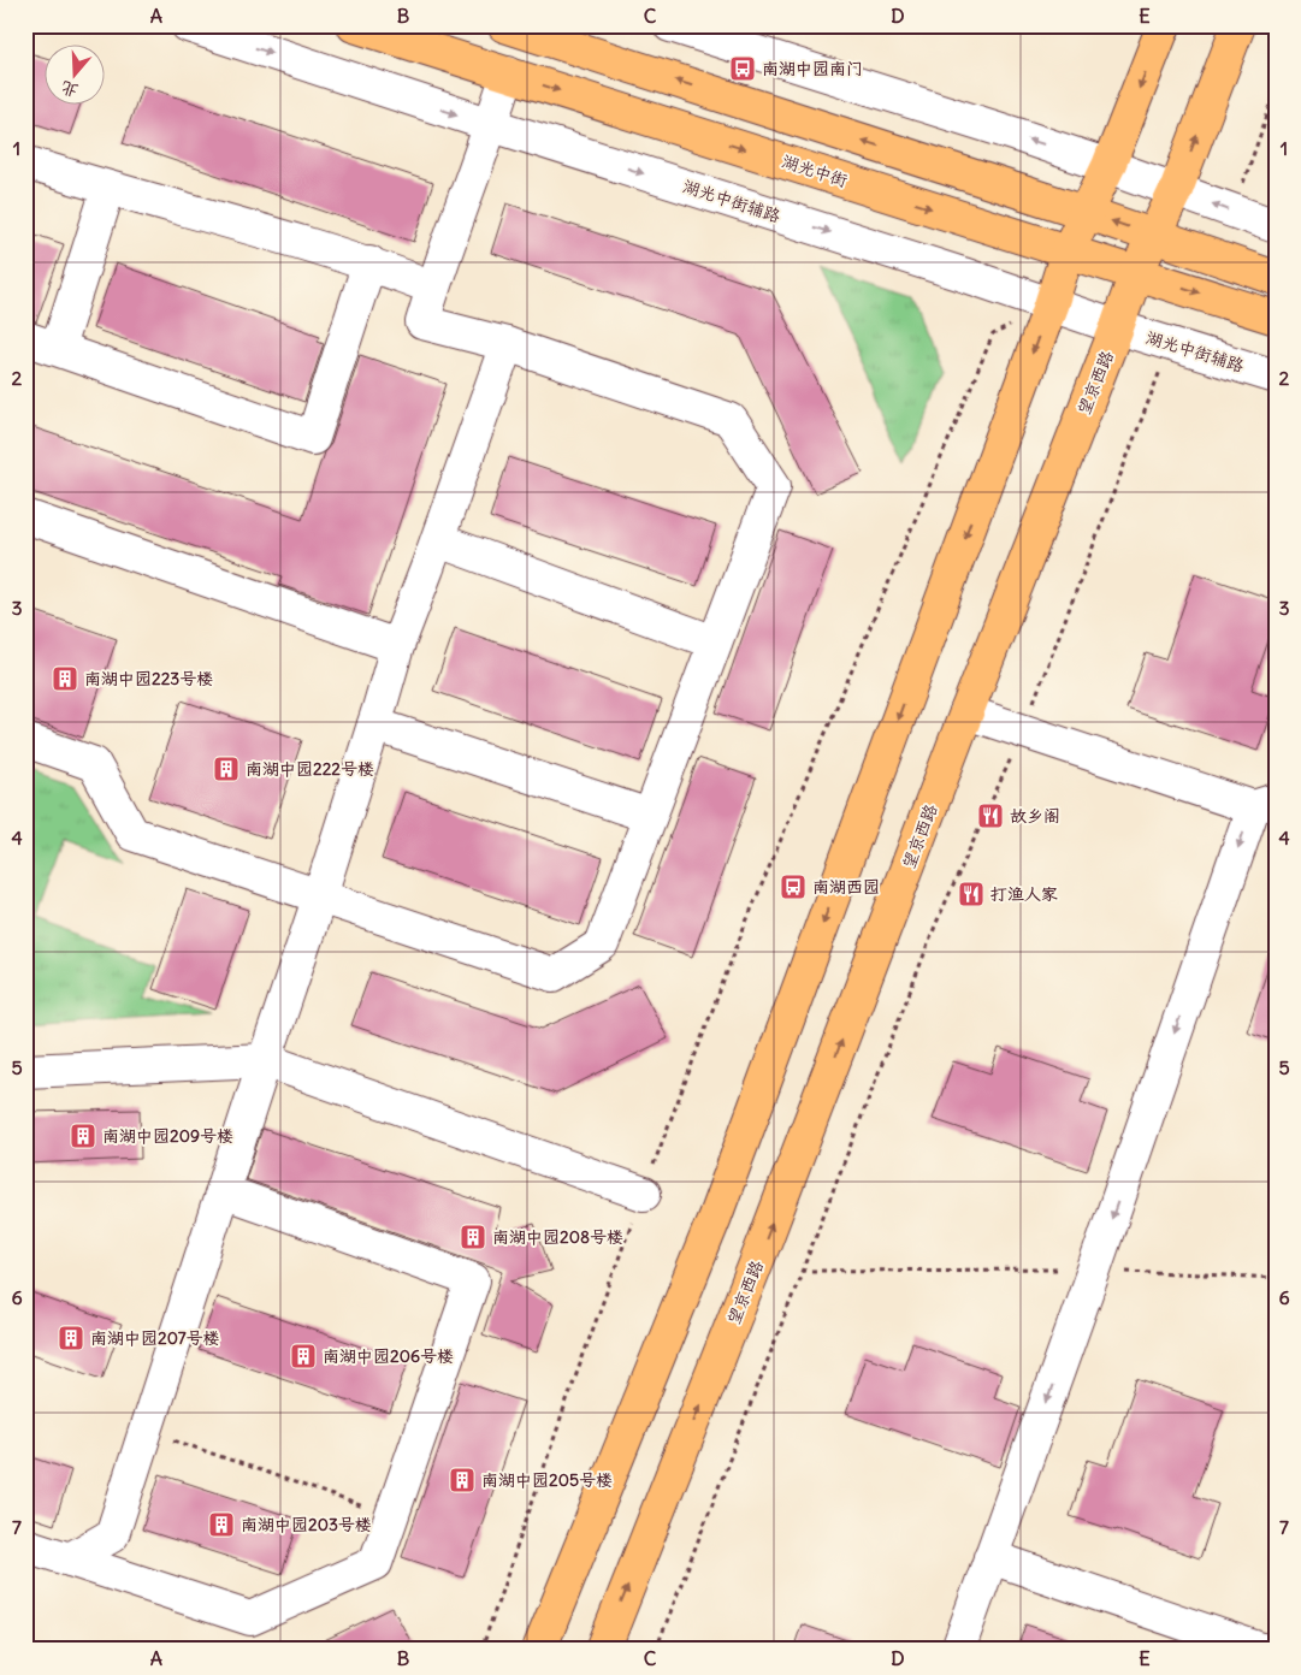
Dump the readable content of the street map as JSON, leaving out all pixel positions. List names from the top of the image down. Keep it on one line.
{"streets":{"main road":["湖光中街","望京西路"],"street":["湖光中街辅路"]},"crossings":[["湖光中街","望京西路"],["湖光中街辅路","望京西路"]],"places":{"bus stop":["南湖中园南门","南湖西园"],"building":["南湖中园223号楼","南湖中园222号楼","南湖中园209号楼","南湖中园208号楼","南湖中园207号楼","南湖中园206号楼","南湖中园205号楼","南湖中园203号楼"],"restaurant":["故乡阁","打渔人家"]},"north":"bottom","grid":{"columns":["A","B","C","D","E"],"rows":["1","2","3","4","5","6","7"]}}
